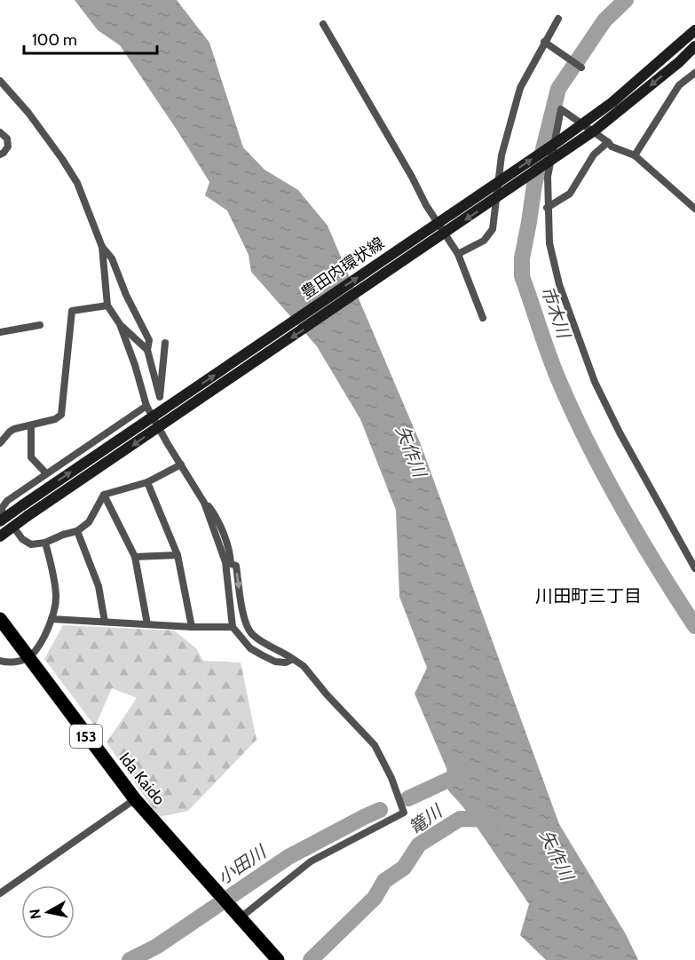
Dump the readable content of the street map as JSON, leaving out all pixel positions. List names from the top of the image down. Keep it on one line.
{"streets":{"highway":["153","Ida Kaido"],"street":["豊田内環状線"]},"crossings":[["153","Ida Kaido"]],"districts":["川田町三丁目"],"water":["市木川","矢作川","篭川","小田川"],"scale_bar":"100 m","north":"left"}
